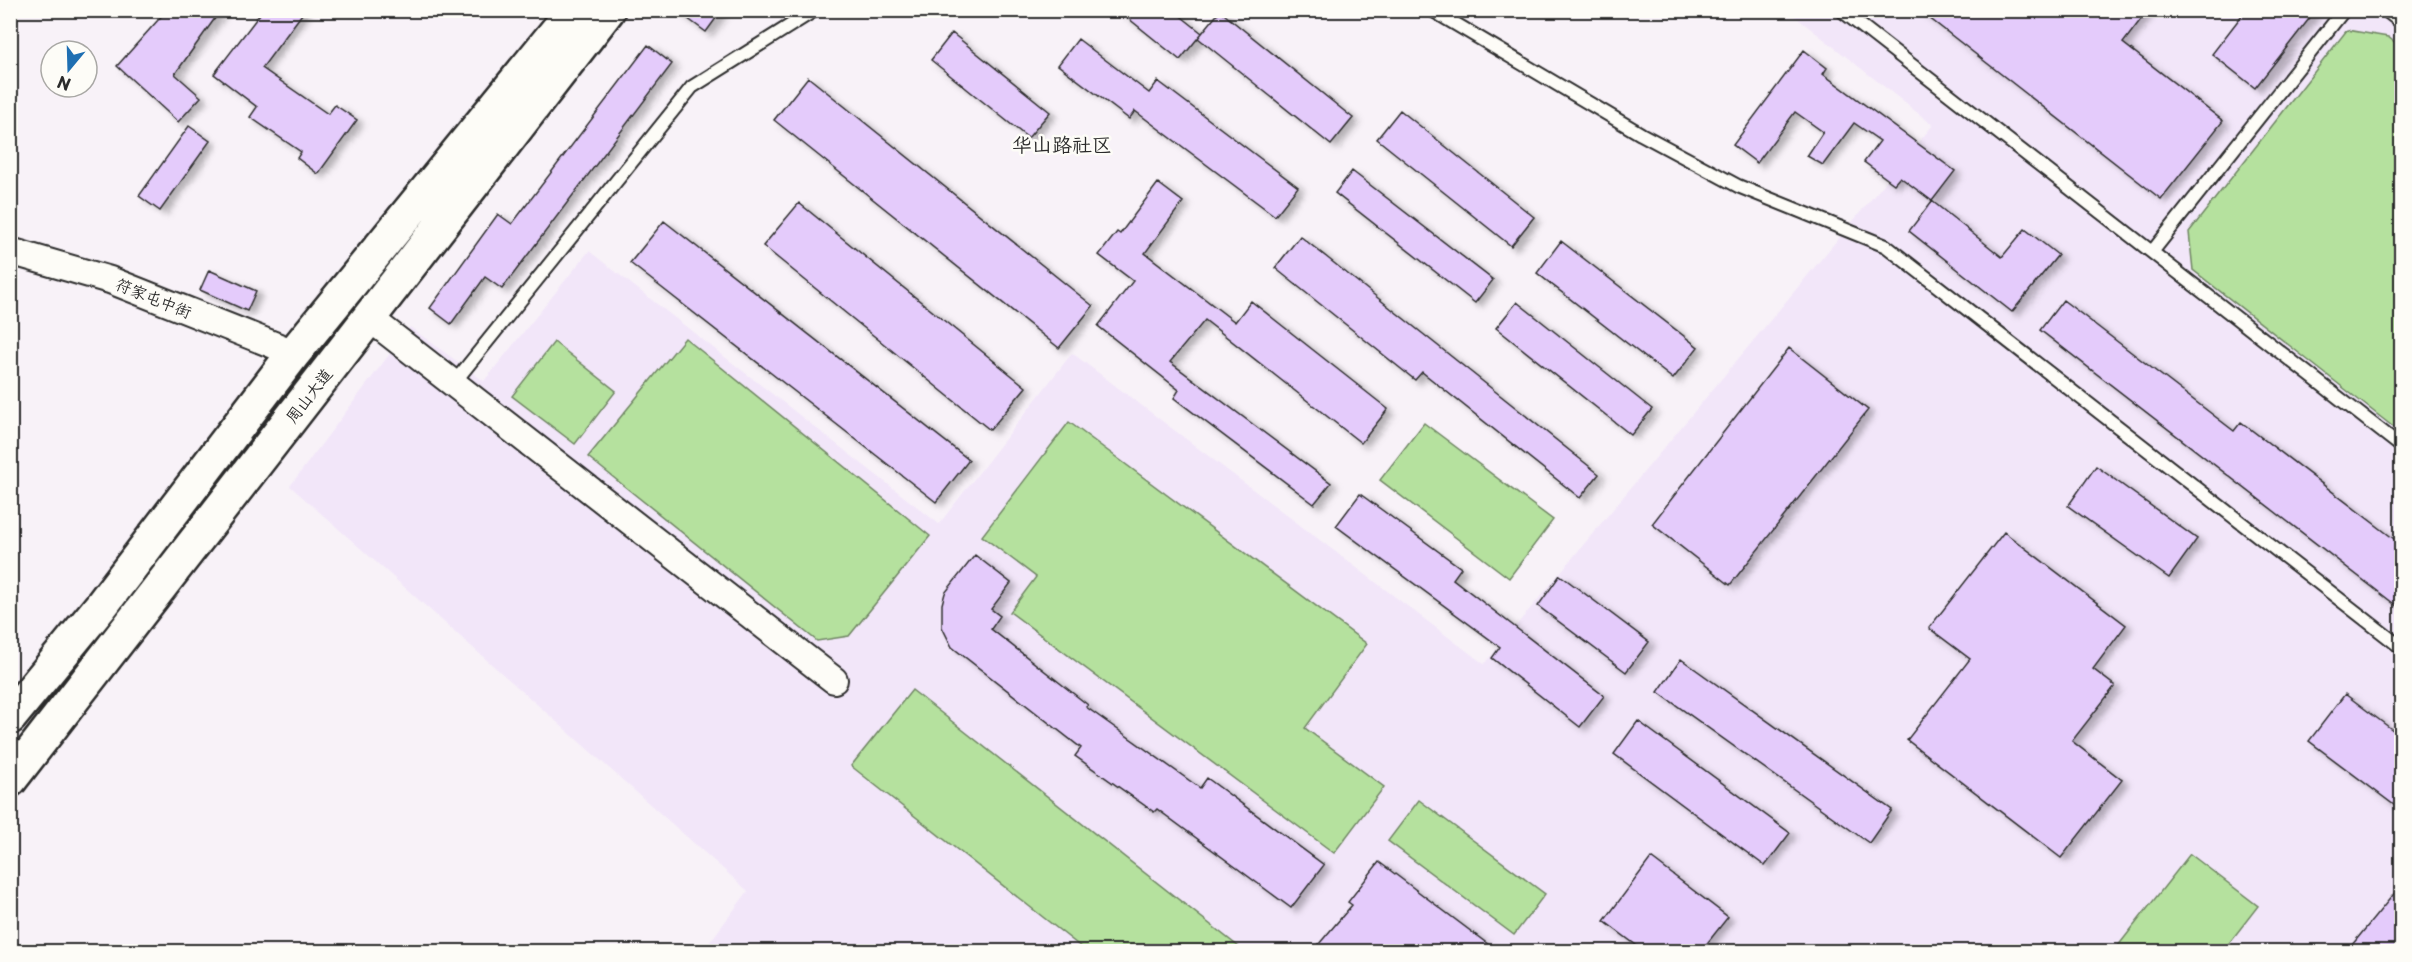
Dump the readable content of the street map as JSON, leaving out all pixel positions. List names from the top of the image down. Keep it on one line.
{"streets":{"main road":["周山大道"],"street":["符家屯中街"]},"districts":["华山路社区"],"north":"bottom"}
